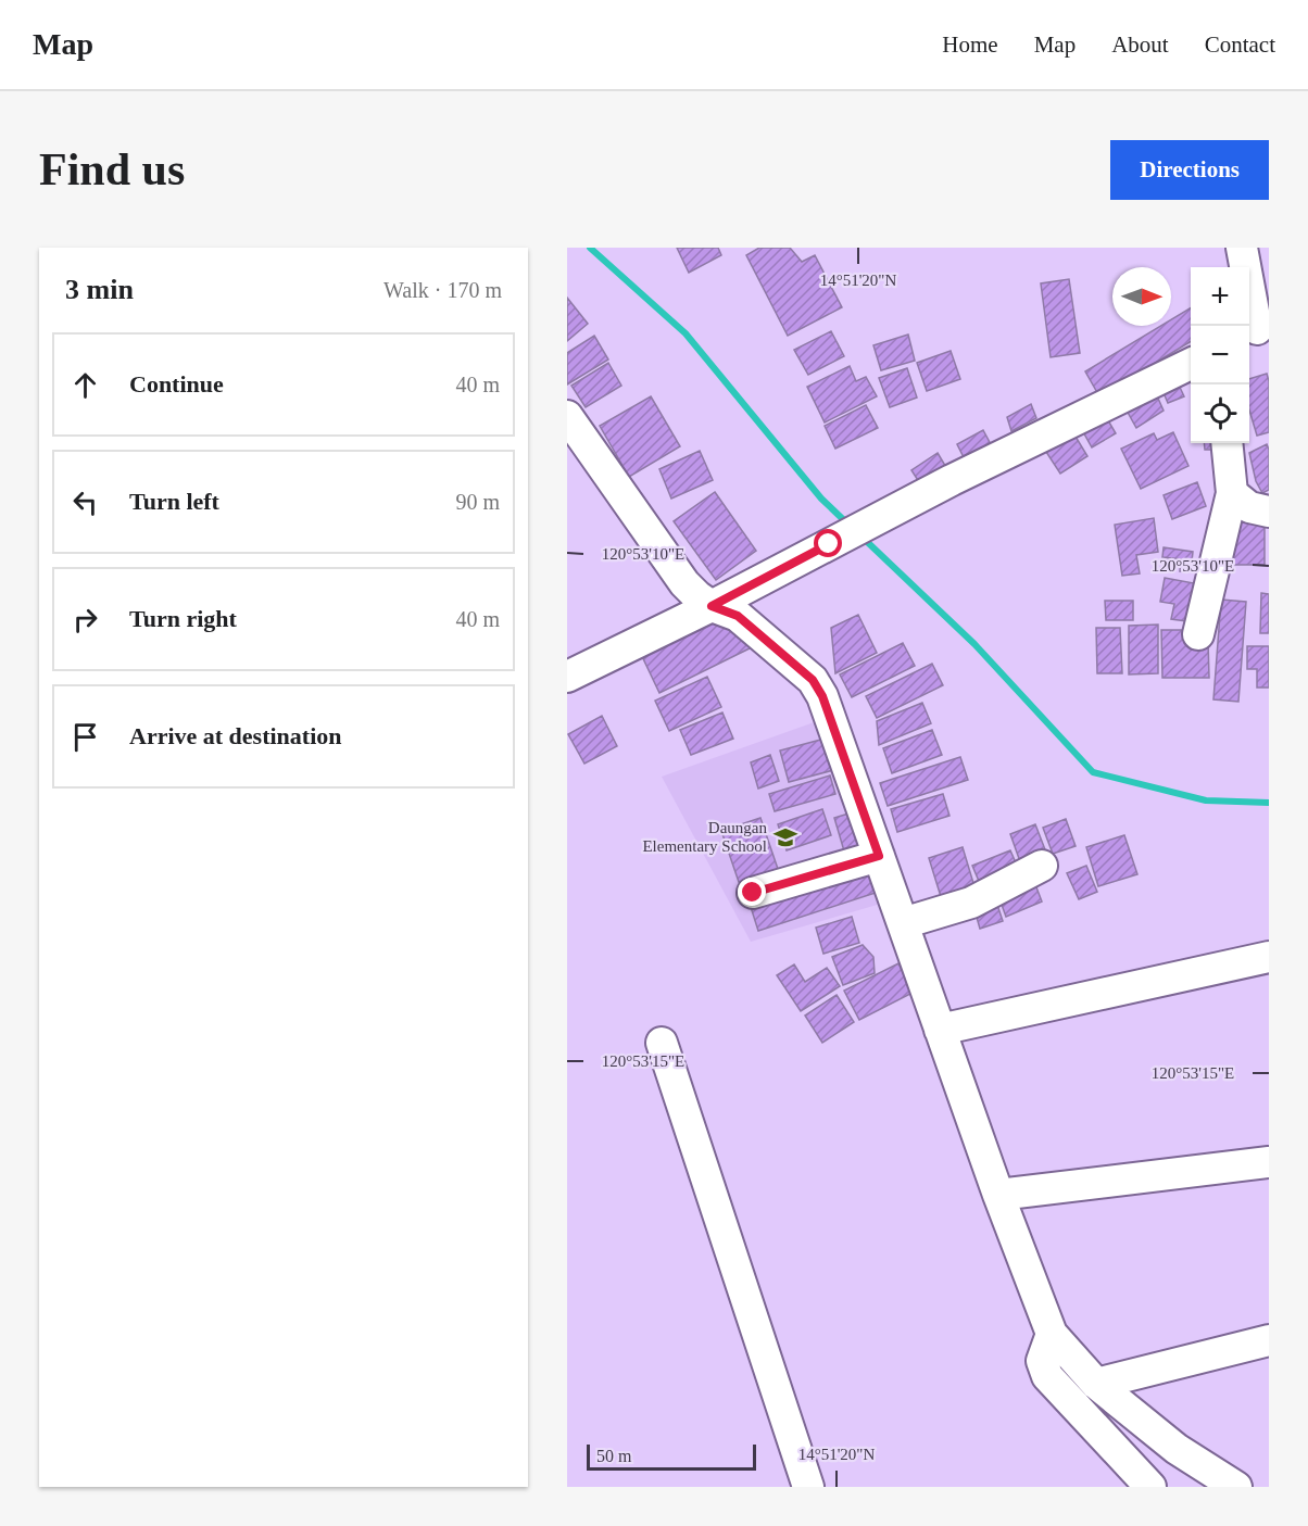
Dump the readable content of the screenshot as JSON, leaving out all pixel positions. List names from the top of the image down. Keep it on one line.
{"places":{"school or university":["Daungan Elementary School"]},"scale_bar":"50 m","north":"right","page":{"header":"Map","nav":["Home","Map","About","Contact"],"buttons":"Directions","title":"Find us","heading":["3 min","Walk · 170 m"],"map_buttons":["+","−"],"list":[["Continue","40 m"],["Turn left","90 m"],["Turn right","40 m"],"Arrive at destination"],"scale":"50 m"},"coordinates":["14°51'20\"N","120°53'10\"E","120°53'15\"E"]}
